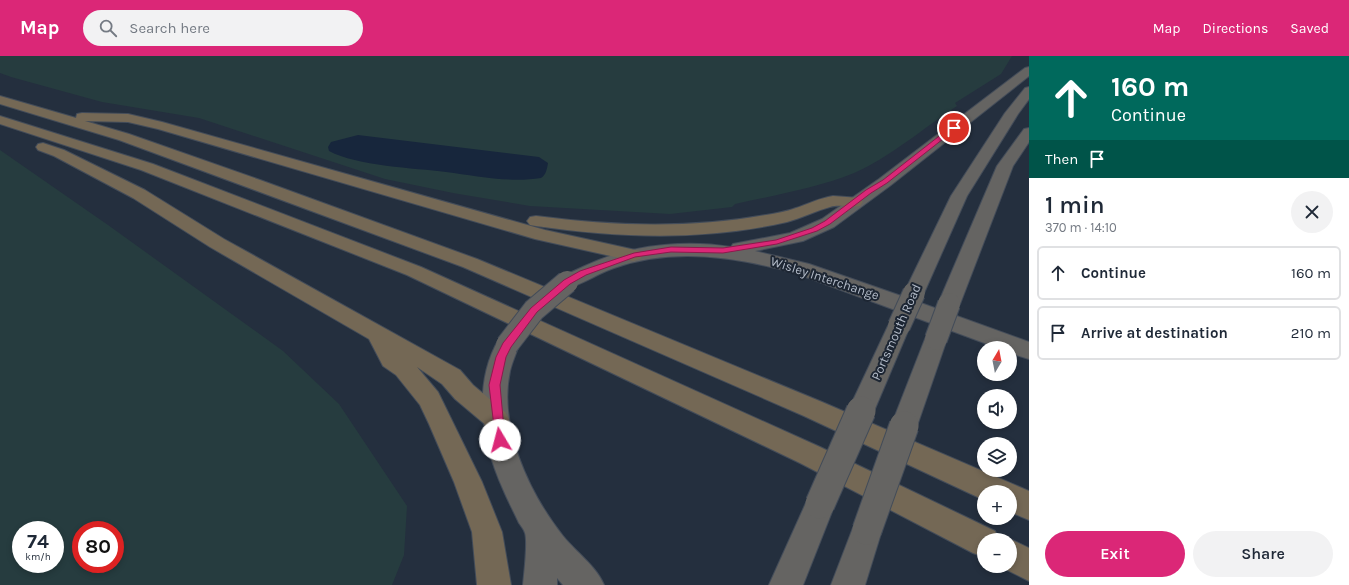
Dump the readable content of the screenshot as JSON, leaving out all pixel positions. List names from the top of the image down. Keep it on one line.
{"streets":{"highway":["Wisley Interchange","Portsmouth Road"]},"north":"top","page":{"header":"Map","search":"Search here","nav":["Map","Directions","Saved"],"turn":["160 m","Continue"],"then":"Then","heading":["1 min","370 m · 14:10"],"list":[{"name":"Continue","value":"160 m"},{"name":"Arrive at destination","value":"210 m"}],"map_buttons":["+","−"],"speed":"74 km/h","limit":"80","buttons":["Exit","Share"]}}
